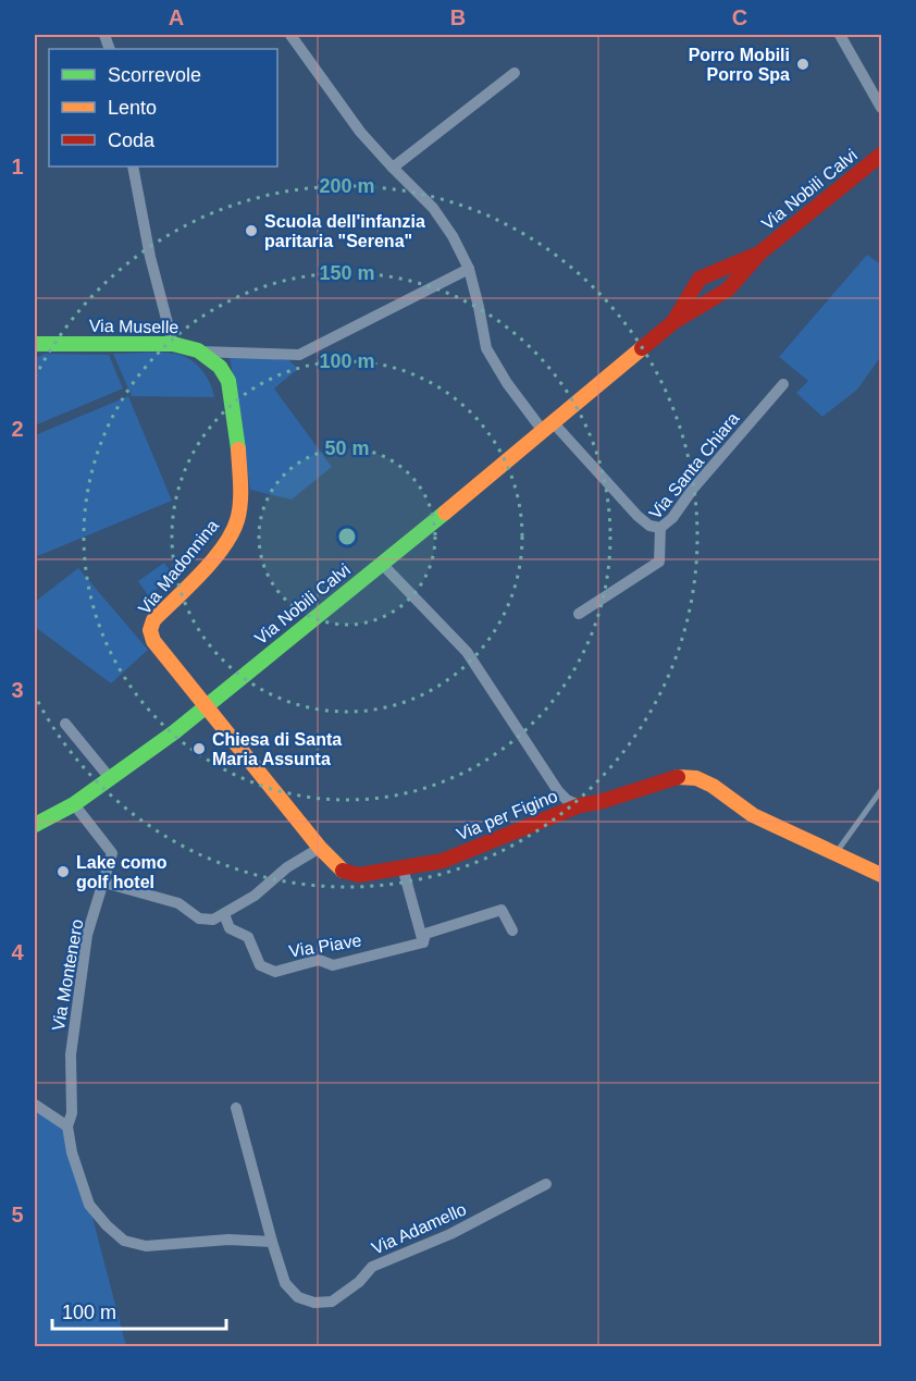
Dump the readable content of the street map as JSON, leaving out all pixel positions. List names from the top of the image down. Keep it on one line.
{"streets":{"street":["Via Nobili Calvi","Via Muselle","Via Santa Chiara","Via Madonnina","Via per Figino","Via Piave","Via Montenero","Via Adamello"]},"crossings":[["Via Nobili Calvi","Via Madonnina"],["Via Nobili Calvi","Via Montenero"],["Via Muselle","Via Madonnina"],["Via Madonnina","Via per Figino"],["Via Montenero","Via Adamello"]],"places":["Porro Mobili Porro Spa","Scuola dell'infanzia paritaria \"Serena\"","Chiesa di Santa Maria Assunta","Lake como golf hotel"],"legend":["Scorrevole","Lento","Coda"],"scale_bar":"100 m","grid":{"columns":["A","B","C"],"rows":["1","2","3","4","5"]},"rings":["200 m","150 m","100 m","50 m"]}
